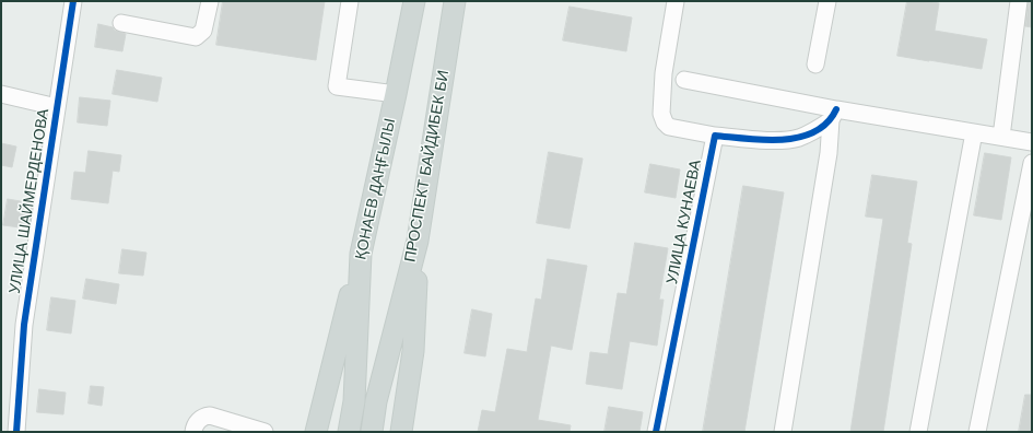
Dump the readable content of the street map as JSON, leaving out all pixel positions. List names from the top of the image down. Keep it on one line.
{"streets":{"main road":["ПРОСПЕКТ БАЙДИБЕК БИ","ҚОНАЕВ ДАҢҒЫЛЫ"],"street":["УЛИЦА ШАЙМЕРДЕНОВА","УЛИЦА КУНАЕВА"]}}
